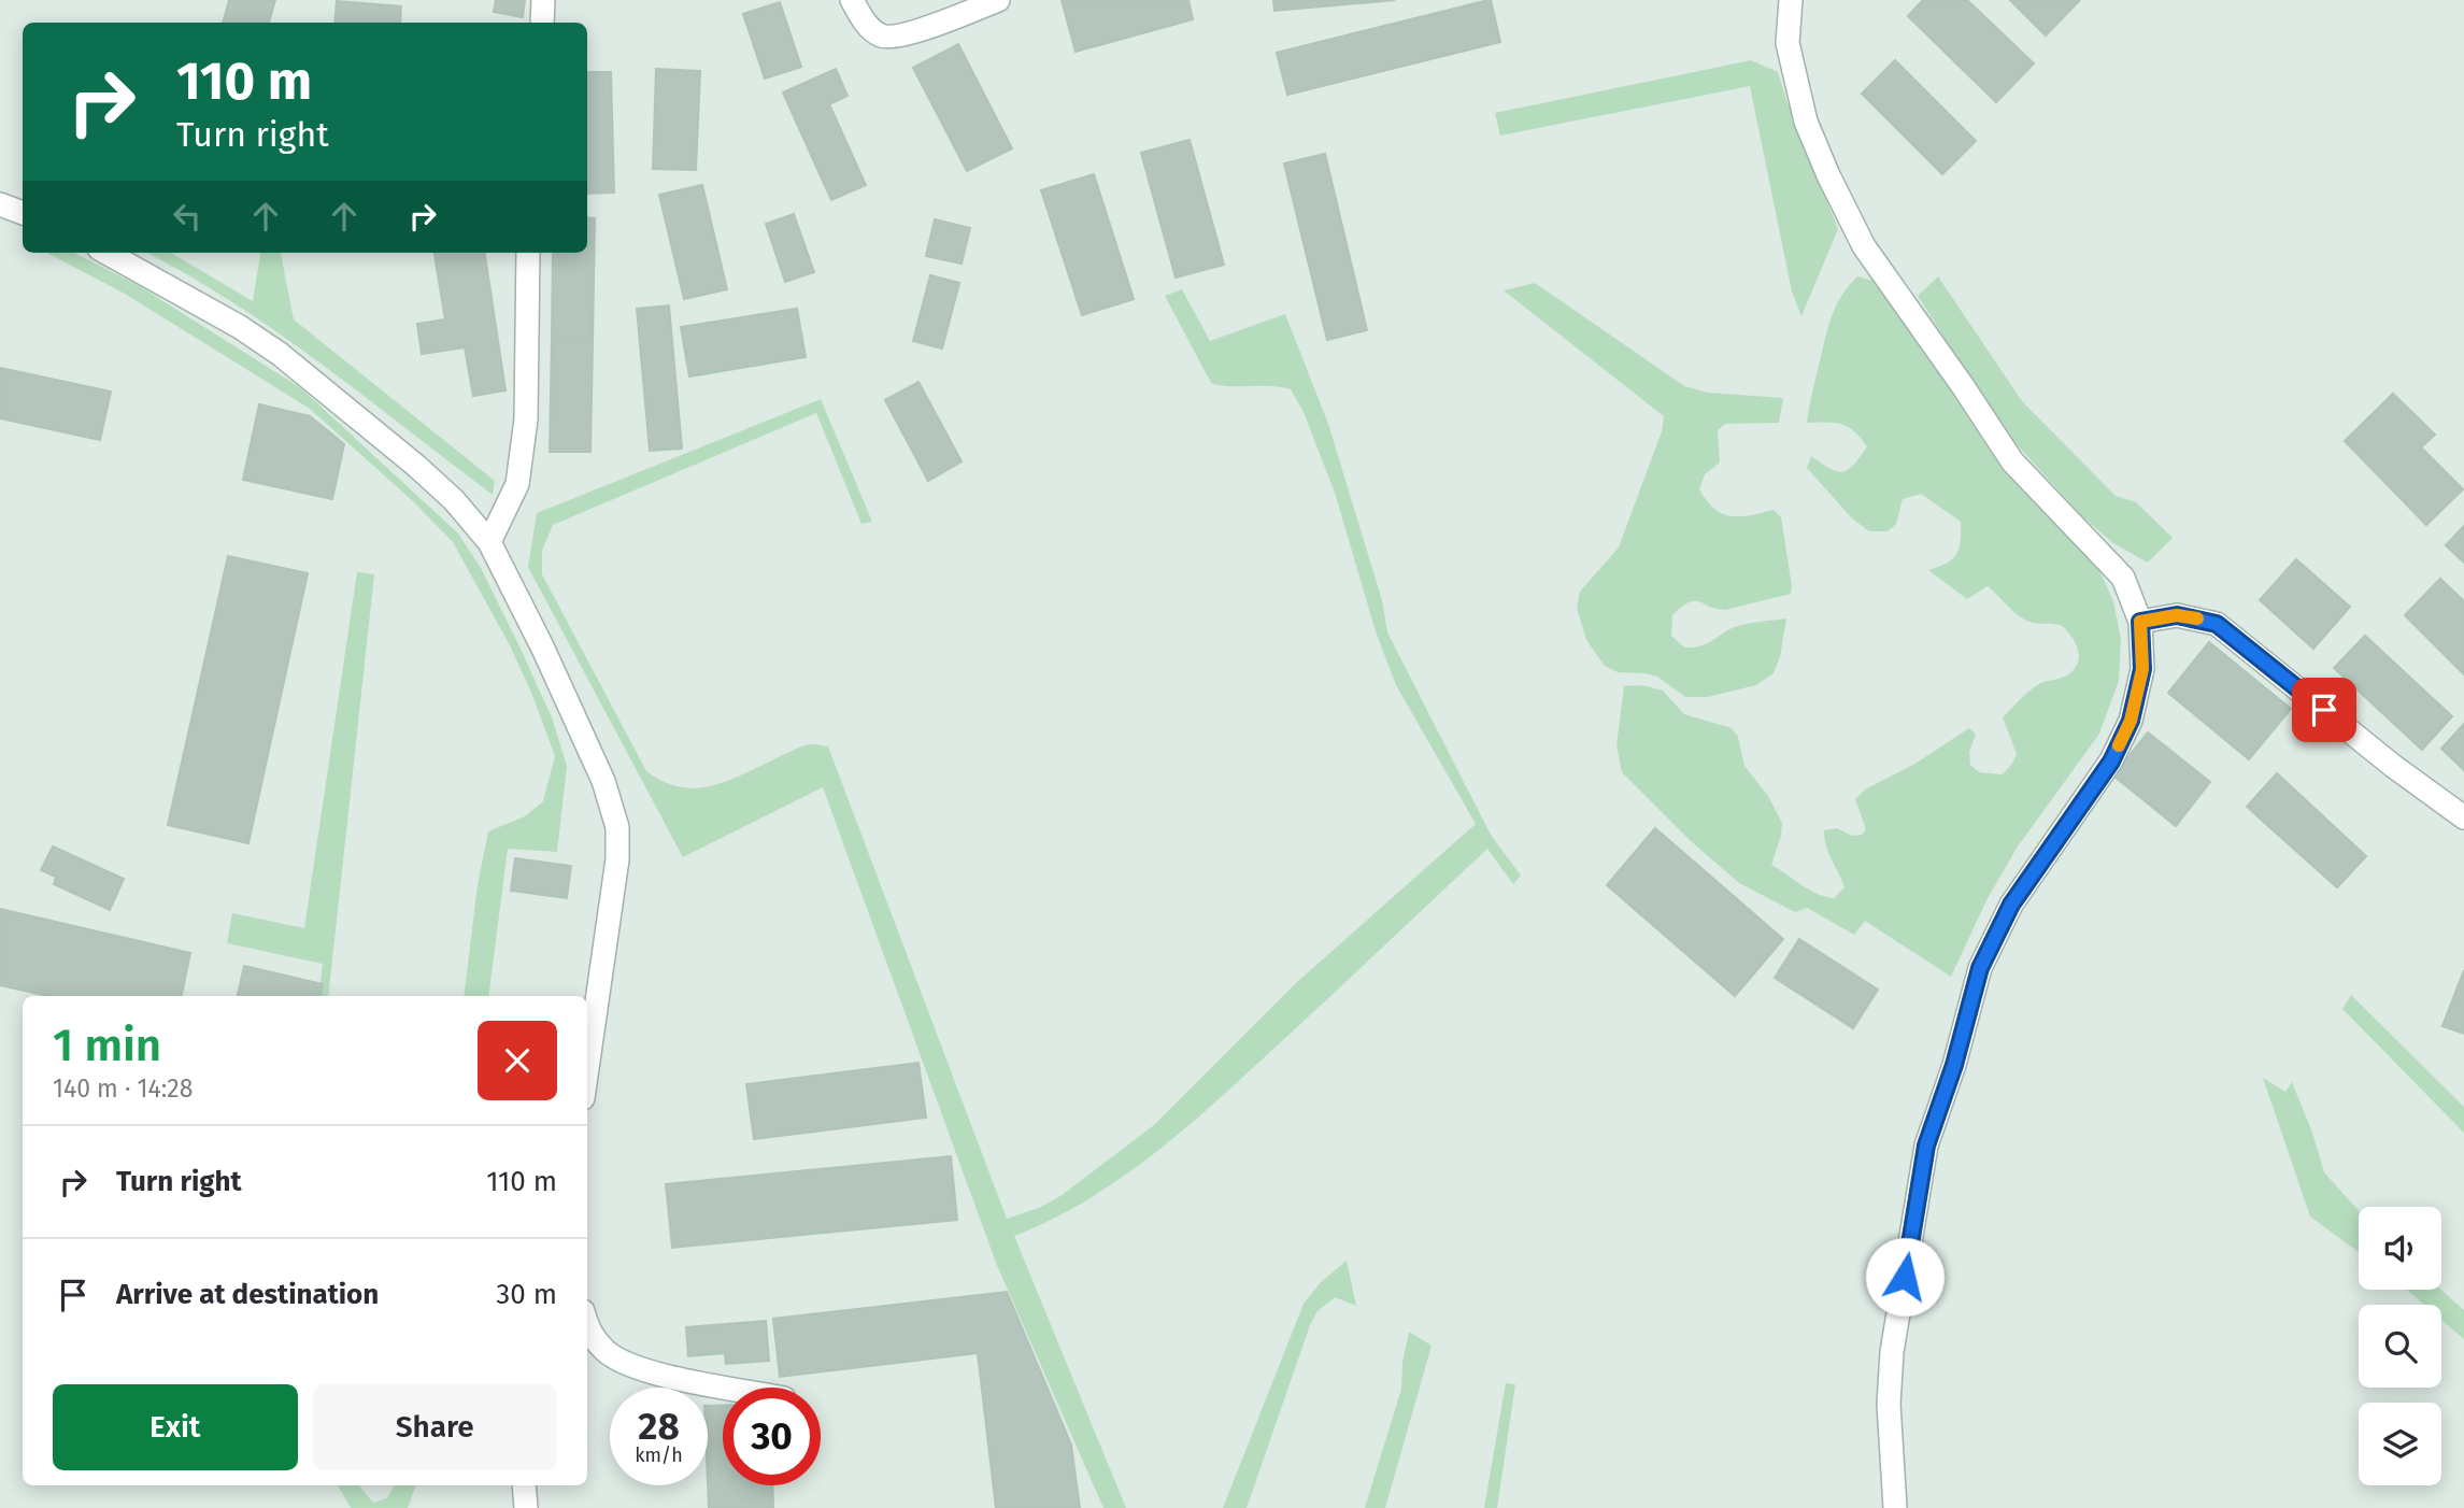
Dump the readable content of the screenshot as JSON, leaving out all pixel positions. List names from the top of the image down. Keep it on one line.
{"page":{"turn":["110 m","Turn right"],"heading":["1 min","140 m · 14:28"],"list":[{"name":"Turn right","value":"110 m"},{"name":"Arrive at destination","value":"30 m"}],"buttons":["Exit","Share"],"speed":"28 km/h","limit":"30"}}
